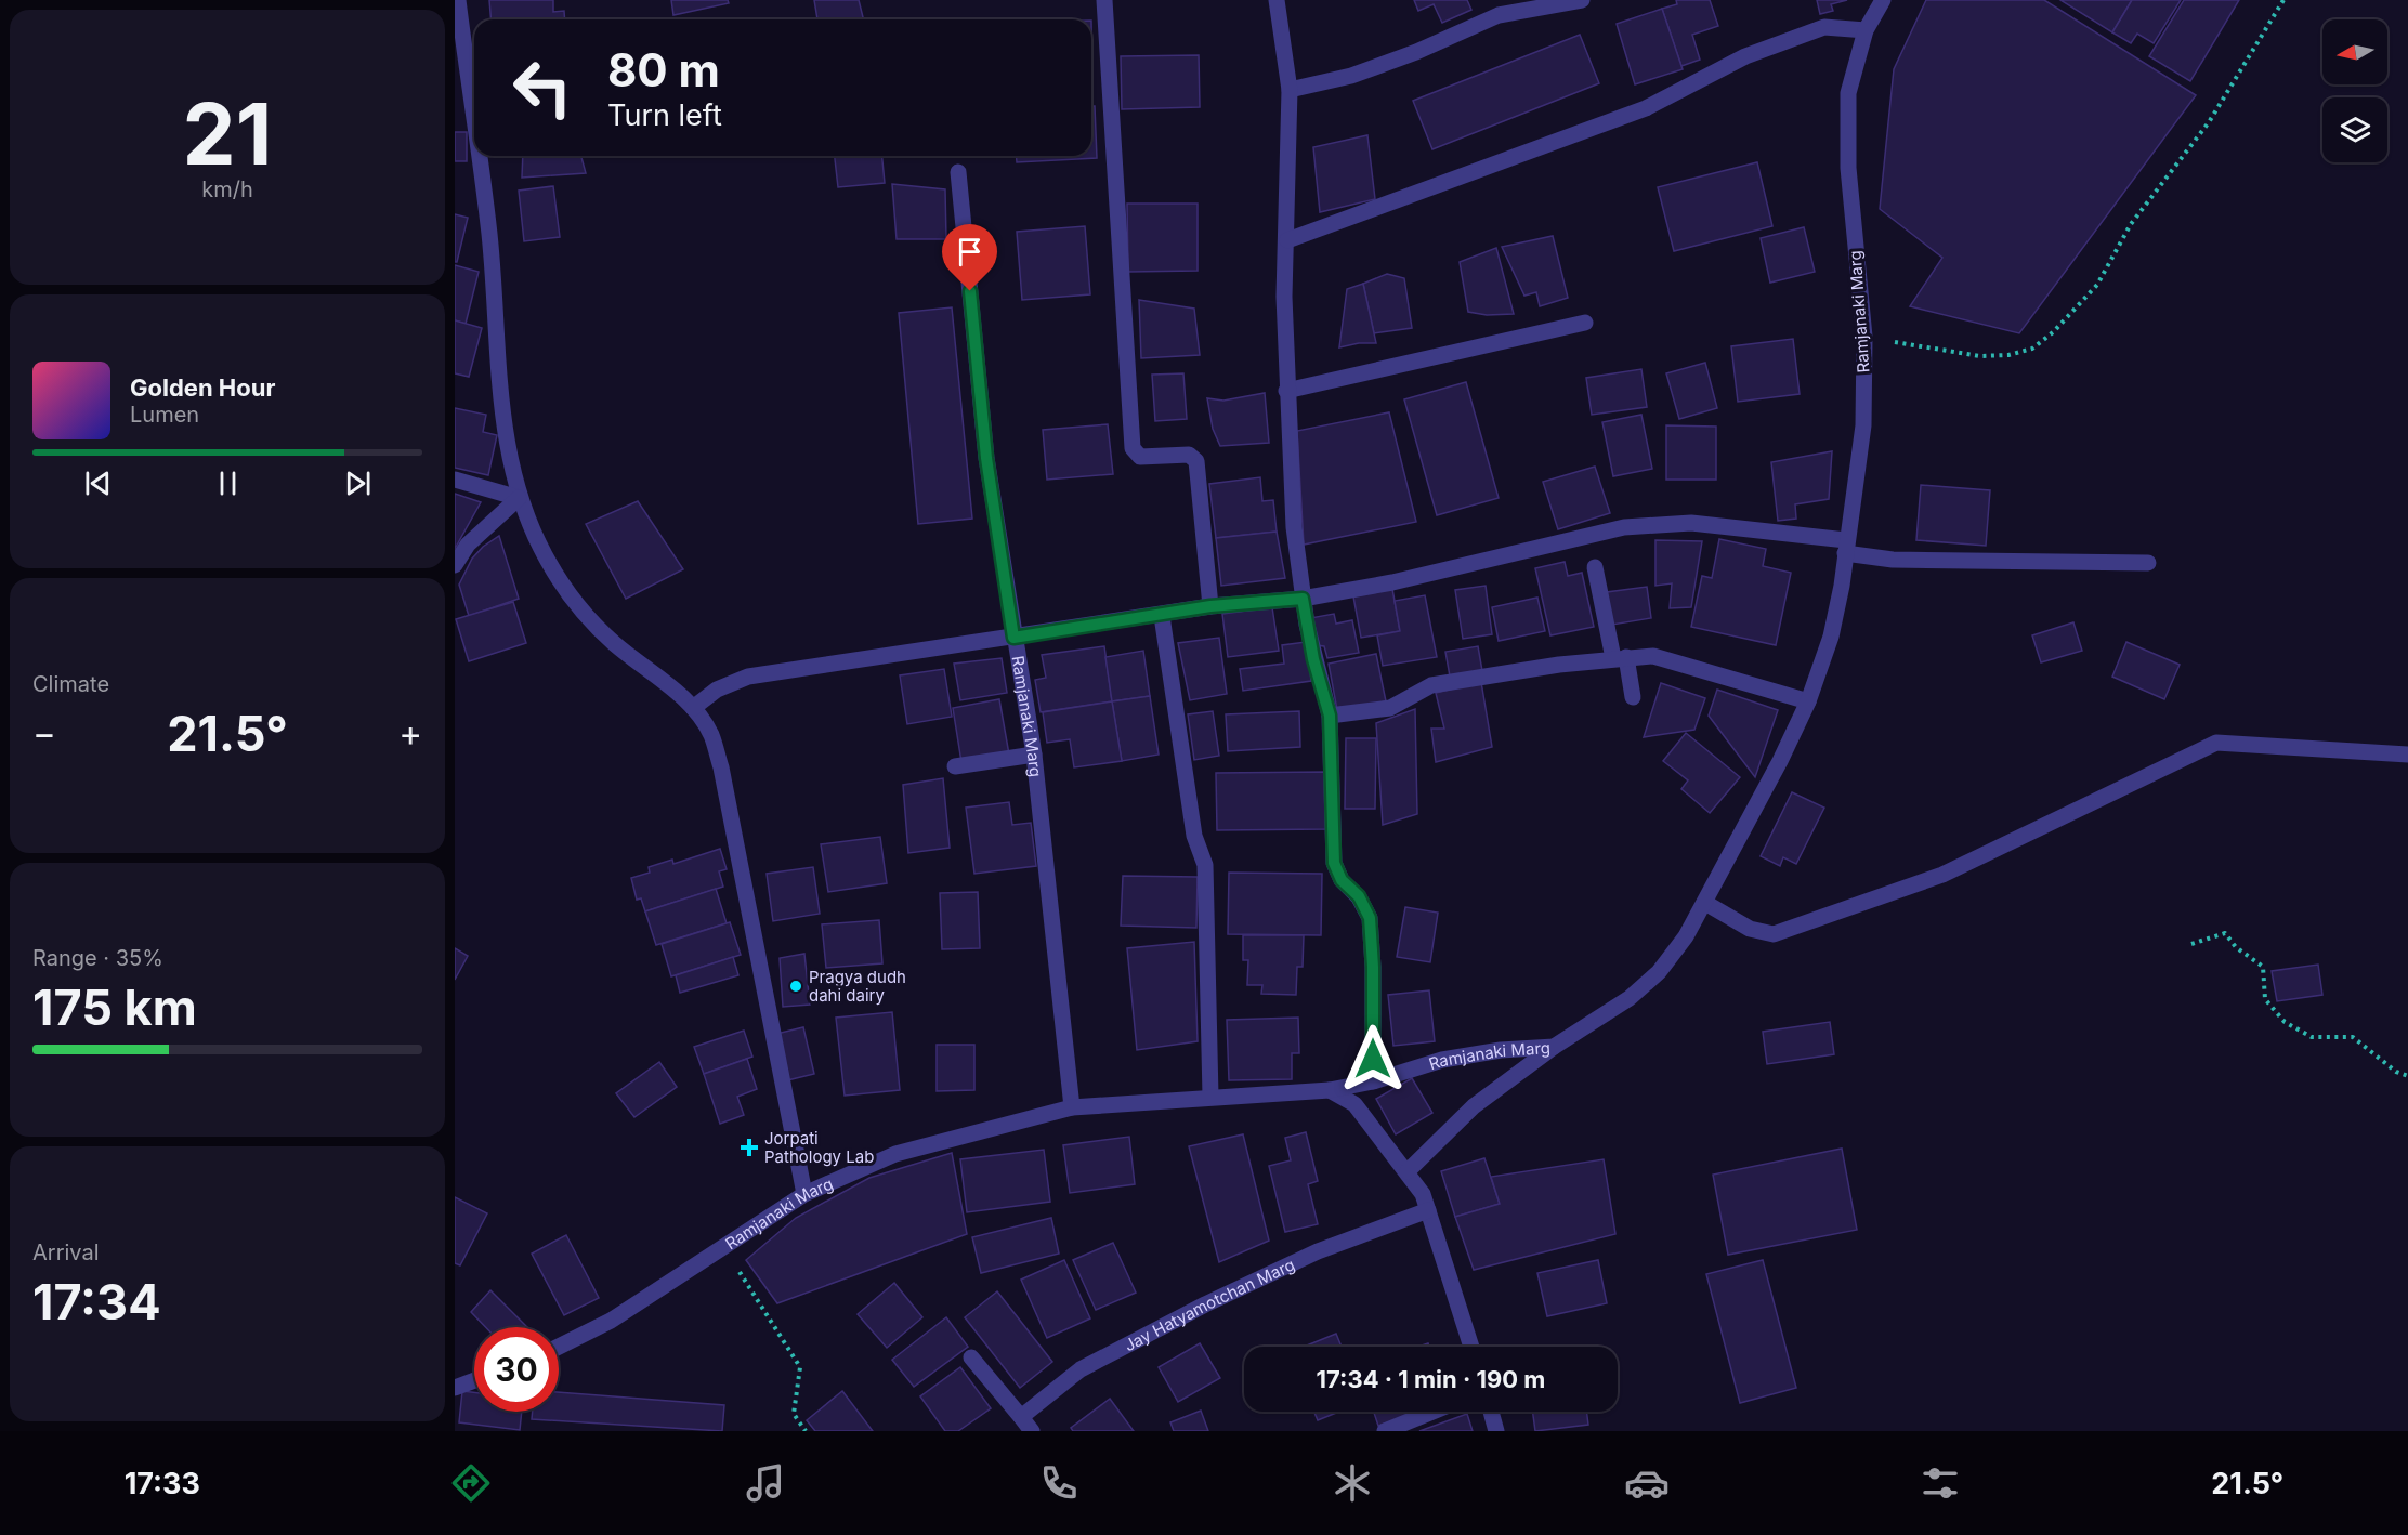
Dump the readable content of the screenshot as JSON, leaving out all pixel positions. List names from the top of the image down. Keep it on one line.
{"streets":{"street":["Ramjanaki Marg","Jay Hatyamotchan Marg"]},"places":{"other":["Pragya dudh dahi dairy"],"health":["Jorpati Pathology Lab"]},"north":"left","page":{"tile":[["21","km/h"],"Climate",["Range · 35%","175 km"],["Arrival","17:34"]],"turn":["80 m","Turn left"],"song":["Golden Hour","Lumen"],"heat":["−","21.5°","+"],"limit":"30","trip":"17:34 · 1 min · 190 m","tabs":["17:33","21.5°"]}}
